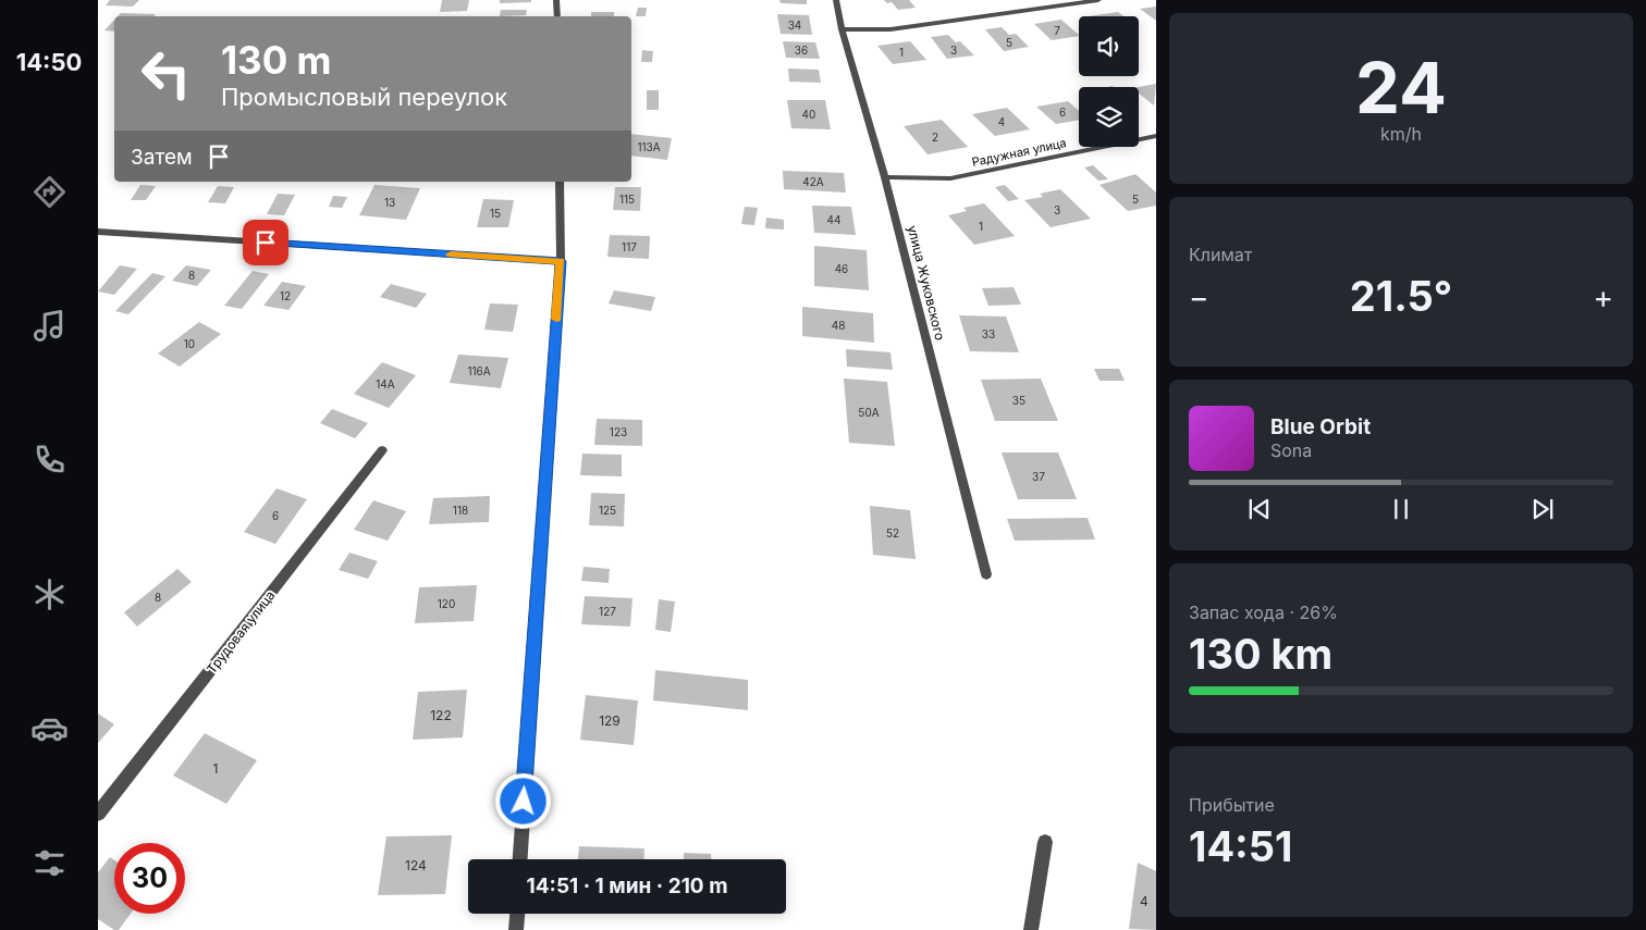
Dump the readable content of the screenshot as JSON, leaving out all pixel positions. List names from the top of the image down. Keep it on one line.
{"streets":{"street":["Радужная улица","улица Жуковского","Трудовая улица"]},"crossings":[["Радужная улица","улица Жуковского"]],"house_numbers":["34","7","5","36","3","1","6","40","4","2","113А","42А","115","5","13","3","15","44","1","117","46","8","12","48","33","10","116А","14А","35","50А","123","37","118","125","6","52","8","120","127","122","129","1","124","4"],"page":{"tabs":"14:50","tile":[["24","km/h"],"Климат",["Запас хода · 26%","130 km"],["Прибытие","14:51"]],"turn":["130 m","Промысловый переулок"],"then":"Затем","heat":["−","21.5°","+"],"song":["Blue Orbit","Sona"],"limit":"30","trip":"14:51 · 1 мин · 210 m"}}
